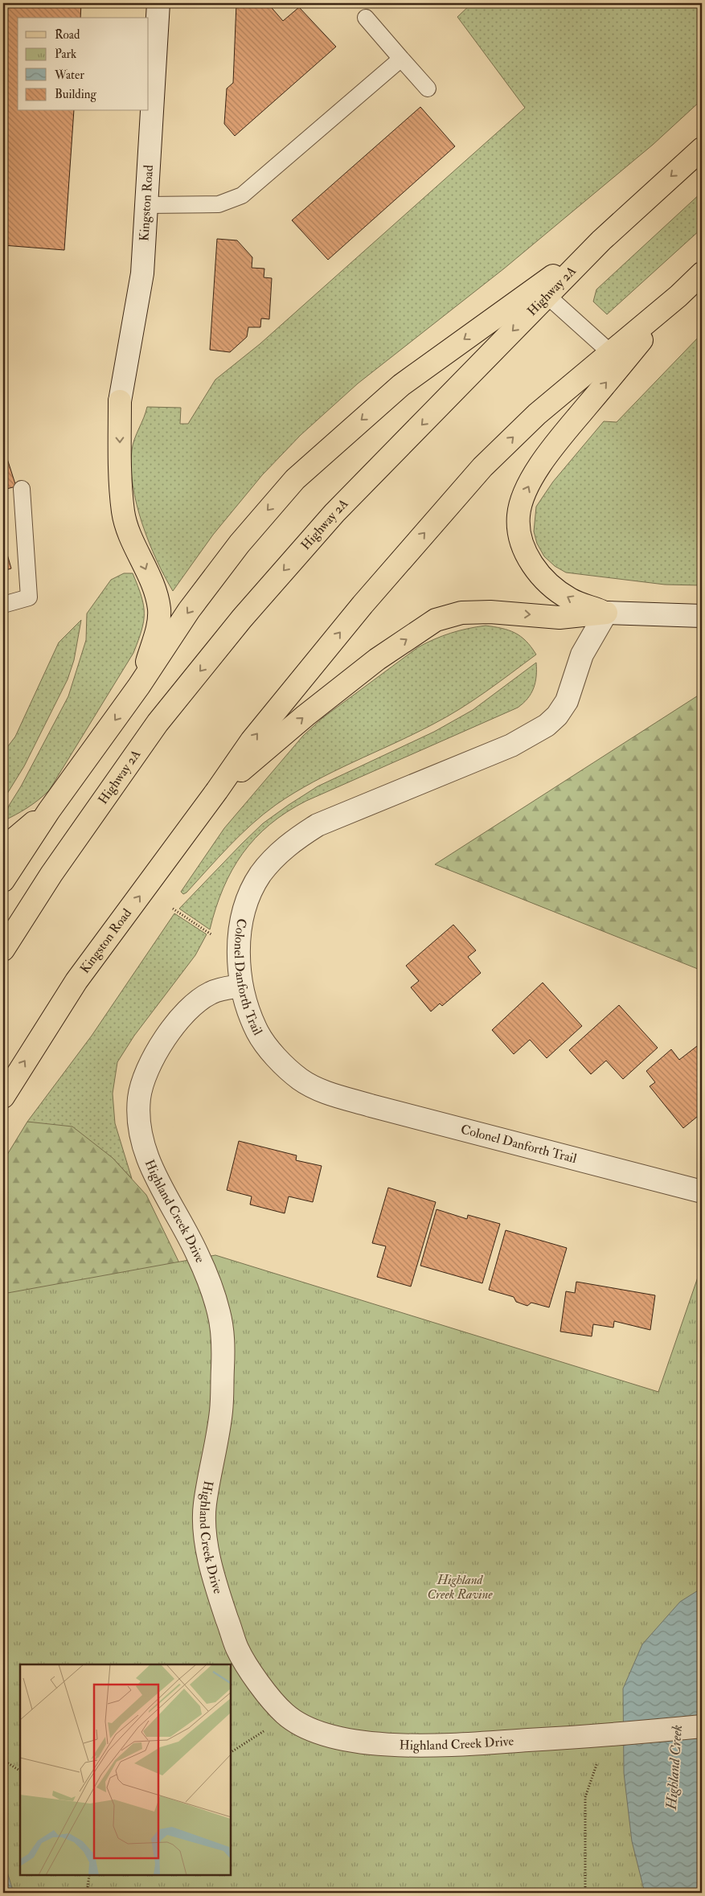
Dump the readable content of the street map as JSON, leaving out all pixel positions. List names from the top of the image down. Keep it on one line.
{"streets":{"main road":["Kingston Road","Highway 2A"],"street":["Colonel Danforth Trail","Highland Creek Drive"]},"crossings":[["Colonel Danforth Trail","Highland Creek Drive"]],"one_way":["Kingston Road"],"water":["Highland Creek"],"parks":["Highland Creek Ravine"],"legend":["Road","Park","Water","Building"]}
